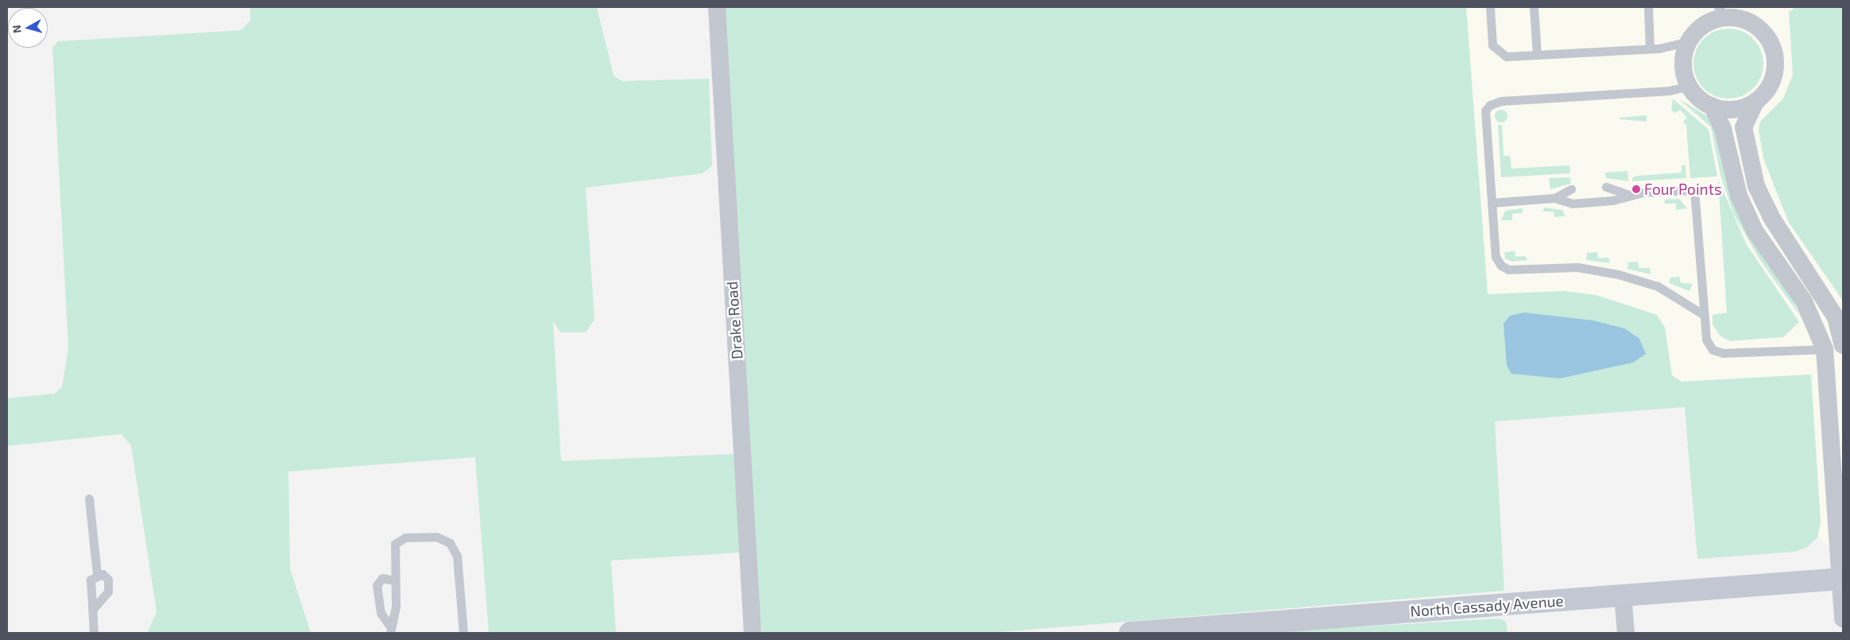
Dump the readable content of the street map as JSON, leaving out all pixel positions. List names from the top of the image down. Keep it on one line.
{"streets":{"main road":["North Cassady Avenue"],"street":["Drake Road"]},"places":["Four Points"],"north":"left"}
